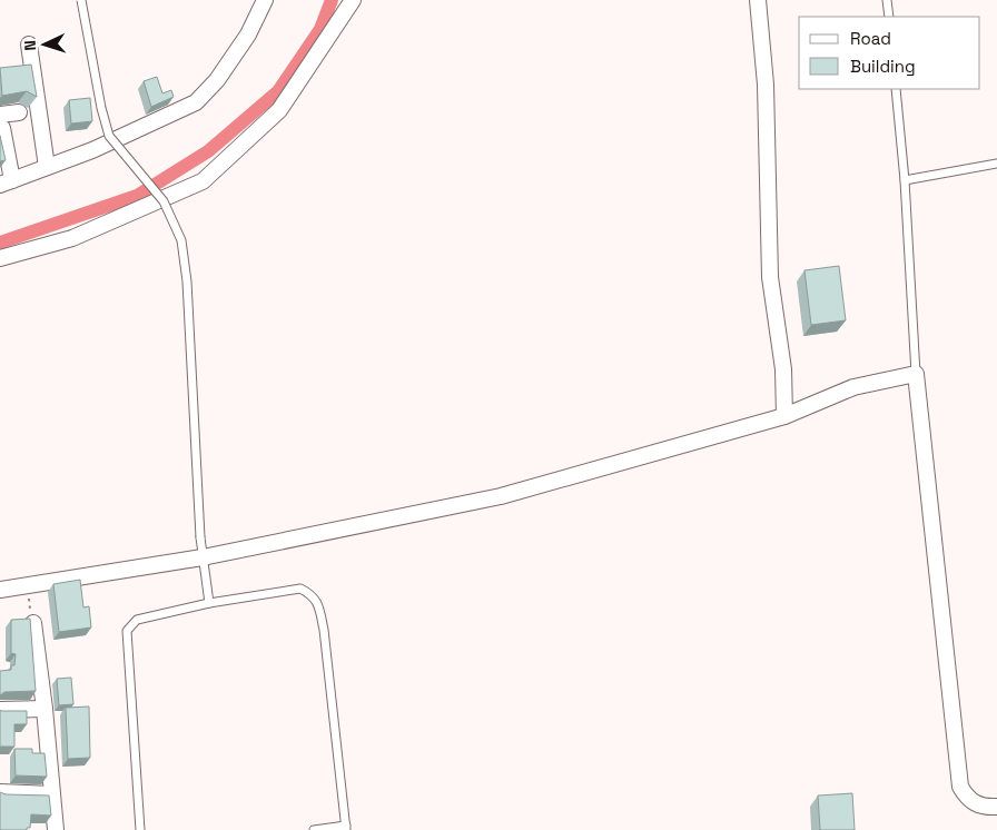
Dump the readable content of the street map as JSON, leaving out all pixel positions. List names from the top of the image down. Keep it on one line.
{"legend":["Road","Building"],"north":"left"}
